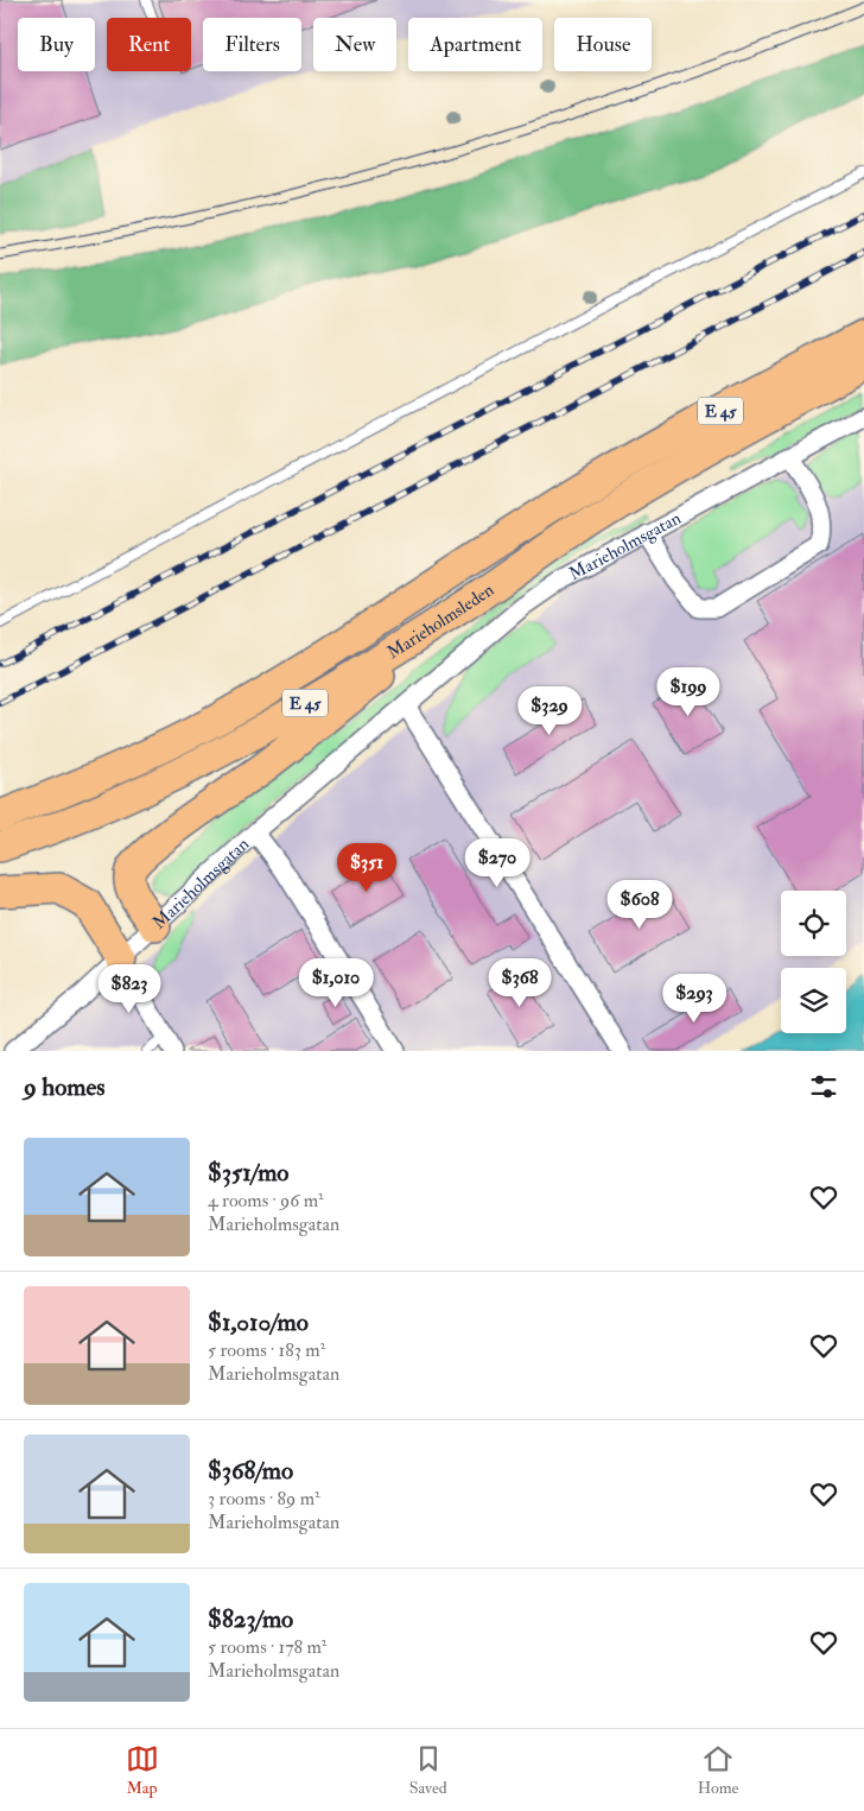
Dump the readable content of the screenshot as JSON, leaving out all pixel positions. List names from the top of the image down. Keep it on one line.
{"streets":{"highway":["E 45","Marieholmsleden"],"street":["Marieholmsgatan"]},"page":{"chip":["Buy","Rent","Filters","New","Apartment","House"],"price":["$199","$329","$270","$351","$608","$1,010","$368","$823","$293"],"heading":"9 homes","list":[{"name":"$351/mo","note":"4 rooms · 96 m² · Marieholmsgatan"},{"name":"$1,010/mo","note":"5 rooms · 183 m² · Marieholmsgatan"},{"name":"$368/mo","note":"3 rooms · 89 m² · Marieholmsgatan"},{"name":"$823/mo","note":"5 rooms · 178 m² · Marieholmsgatan"}],"tabs":["Map","Saved","Home"]}}
